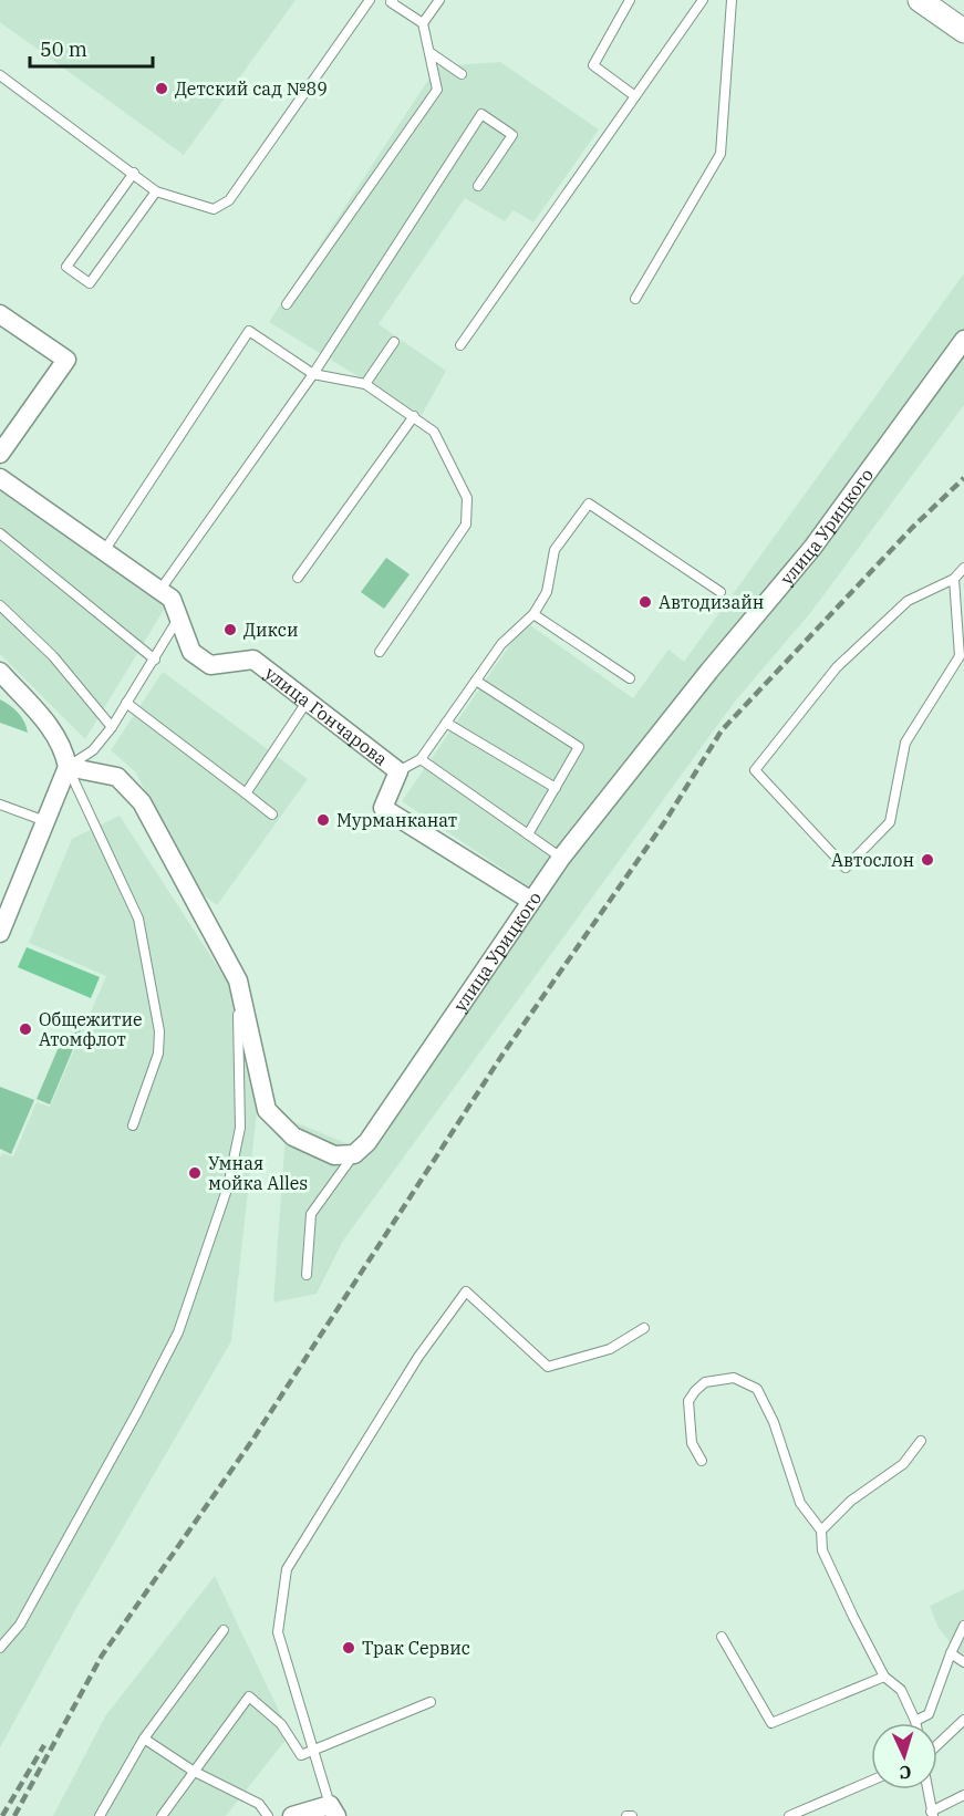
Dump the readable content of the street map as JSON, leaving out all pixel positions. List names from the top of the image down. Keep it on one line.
{"streets":{"street":["улица Урицкого","улица Гончарова"]},"crossings":[["улица Урицкого","улица Гончарова"]],"places":["Детский сад №89","Автодизайн","Дикси","Мурманканат","Автослон","Общежитие Атомфлот","Умная мойка Alles","Трак Сервис"],"scale_bar":"50 m","north":"bottom"}
